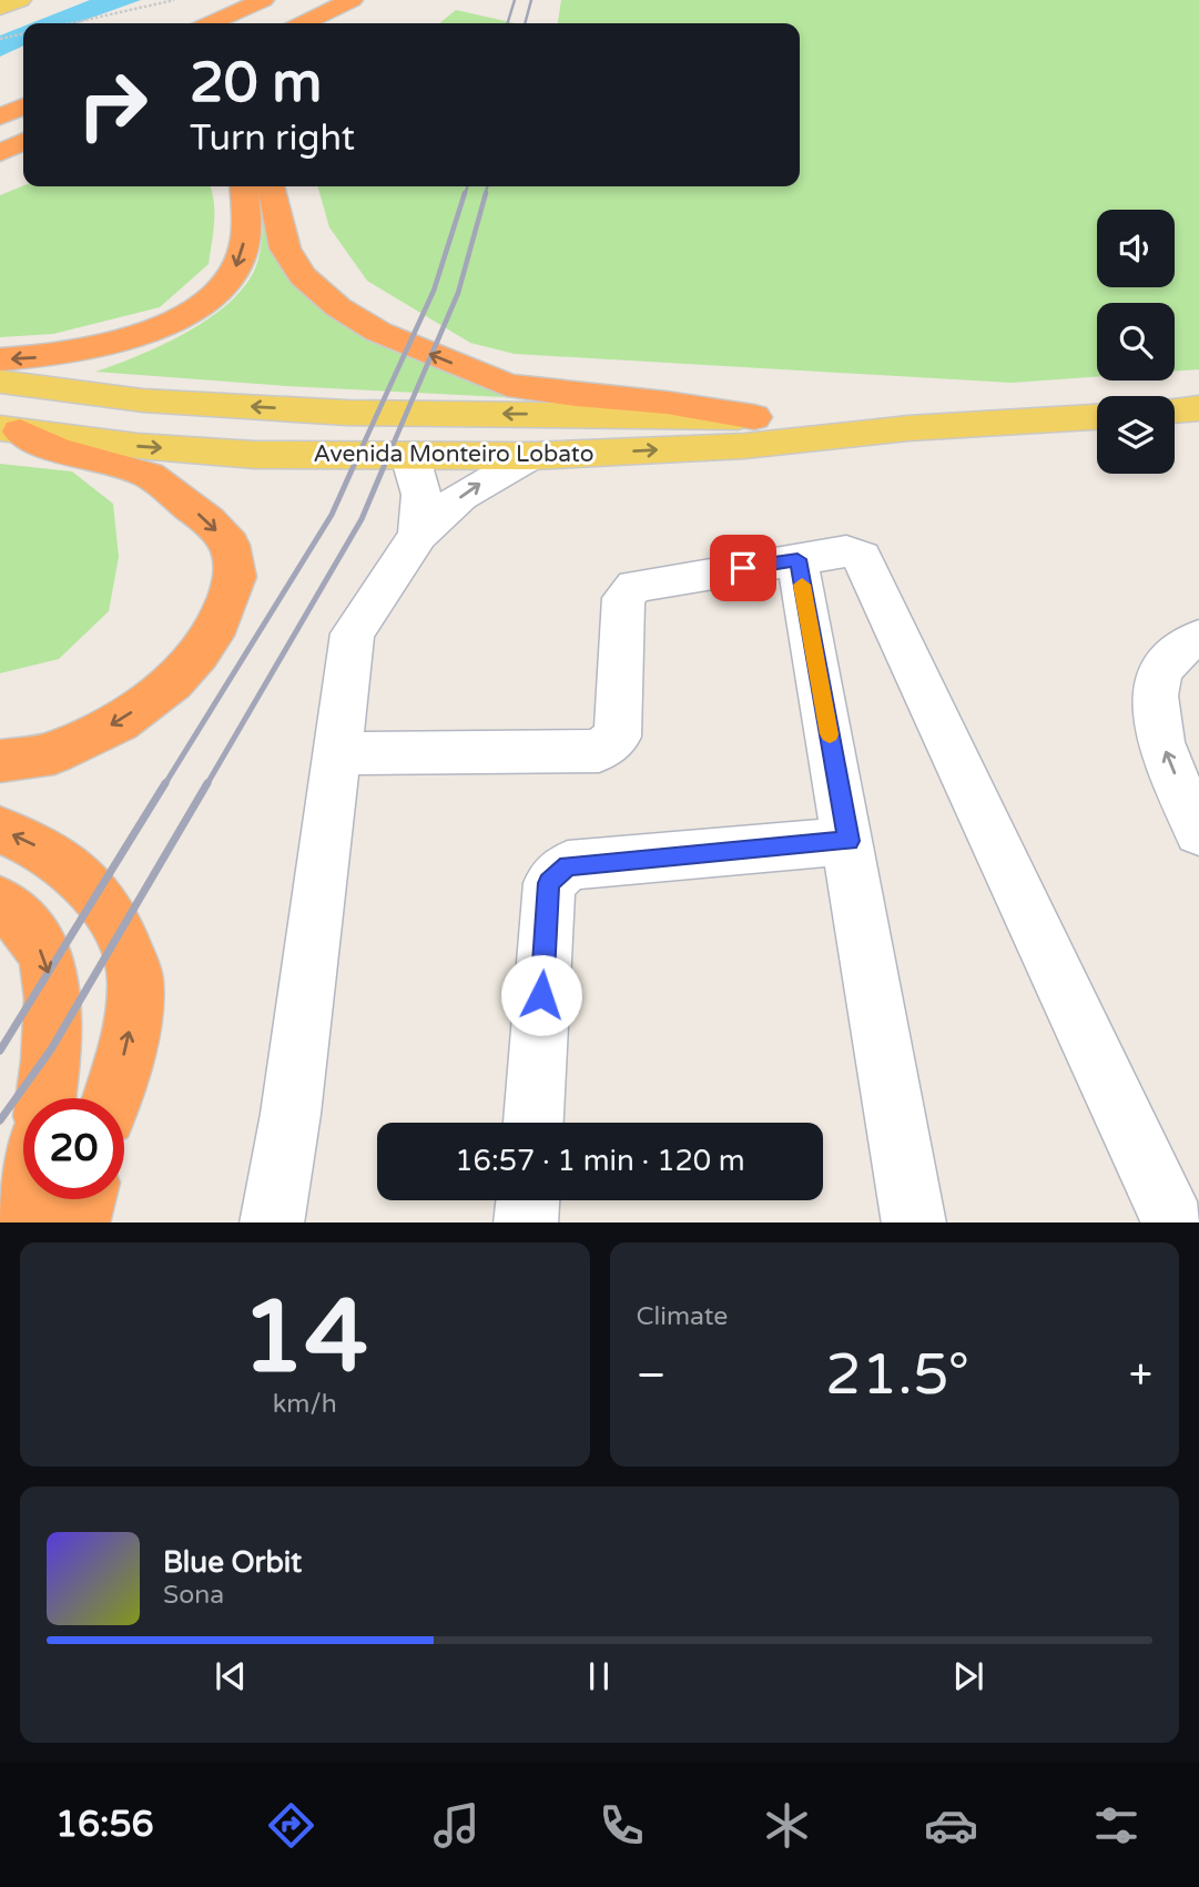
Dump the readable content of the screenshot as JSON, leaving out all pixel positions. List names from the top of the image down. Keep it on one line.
{"streets":{"main road":["Avenida Monteiro Lobato"]},"page":{"turn":["20 m","Turn right"],"limit":"20","trip":"16:57 · 1 min · 120 m","tile":[["14","km/h"],"Climate"],"heat":["−","21.5°","+"],"song":["Blue Orbit","Sona"],"tabs":"16:56"}}
